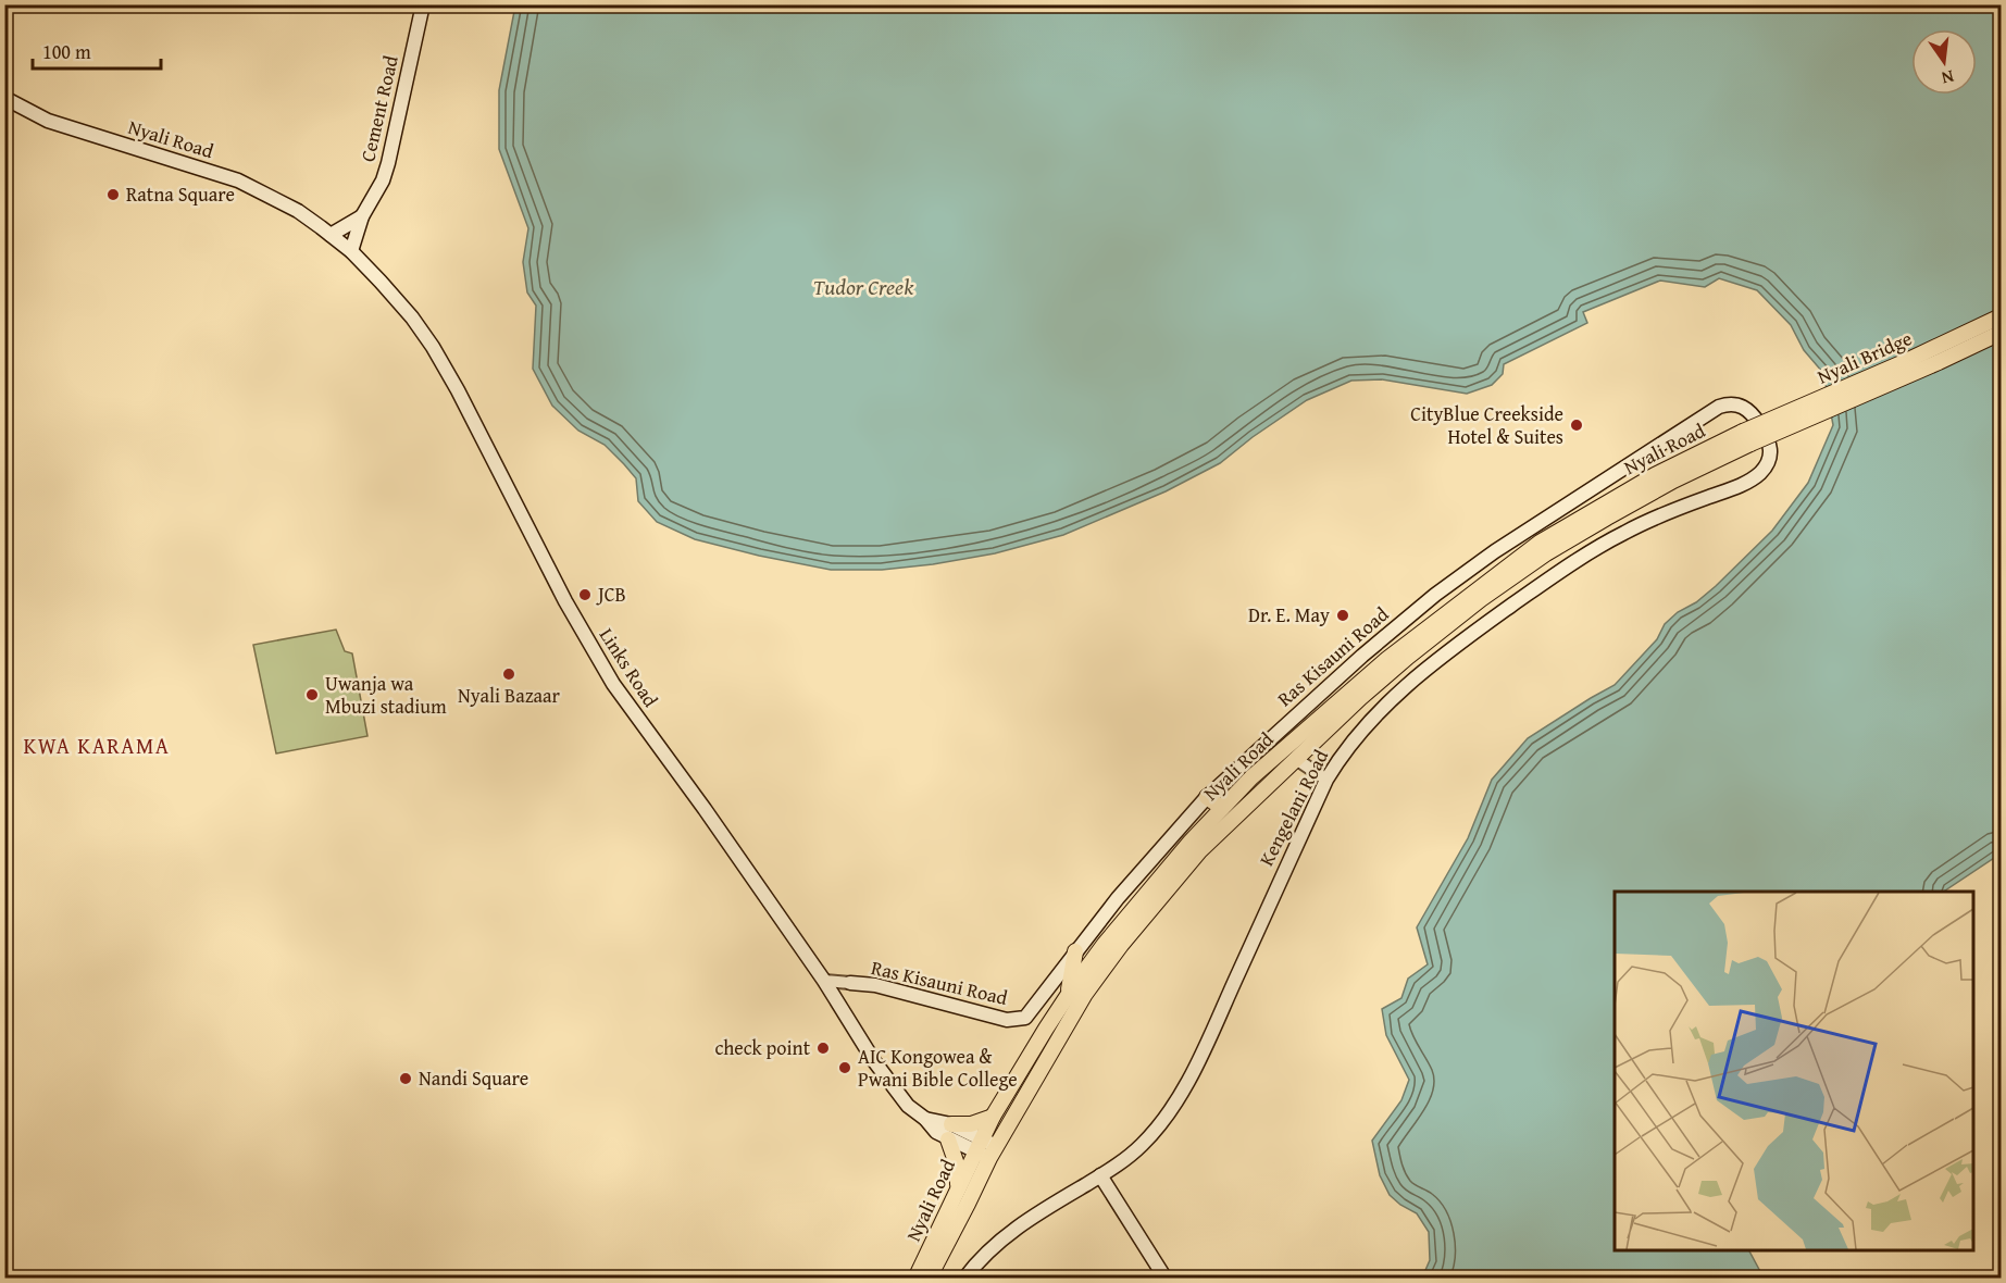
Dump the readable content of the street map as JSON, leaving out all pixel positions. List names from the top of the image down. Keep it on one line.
{"streets":{"highway":["Nyali Road","Nyali Bridge"],"main road":["Cement Road","Ras Kisauni Road","Links Road","Kengelani Road"]},"crossings":[["Cement Road","Nyali Road"],["Cement Road","Links Road"],["Nyali Road","Nyali Bridge"],["Nyali Road","Links Road"],["Ras Kisauni Road","Links Road"],["Ras Kisauni Road","Kengelani Road"]],"districts":["KWA KARAMA"],"water":["Tudor Creek"],"places":["Ratna Square","CityBlue Creekside Hotel & Suites","JCB","Dr. E. May","Nyali Bazaar","Uwanja wa Mbuzi stadium","check point","AIC Kongowea & Pwani Bible College","Nandi Square"],"scale_bar":"100 m","north":"bottom"}
